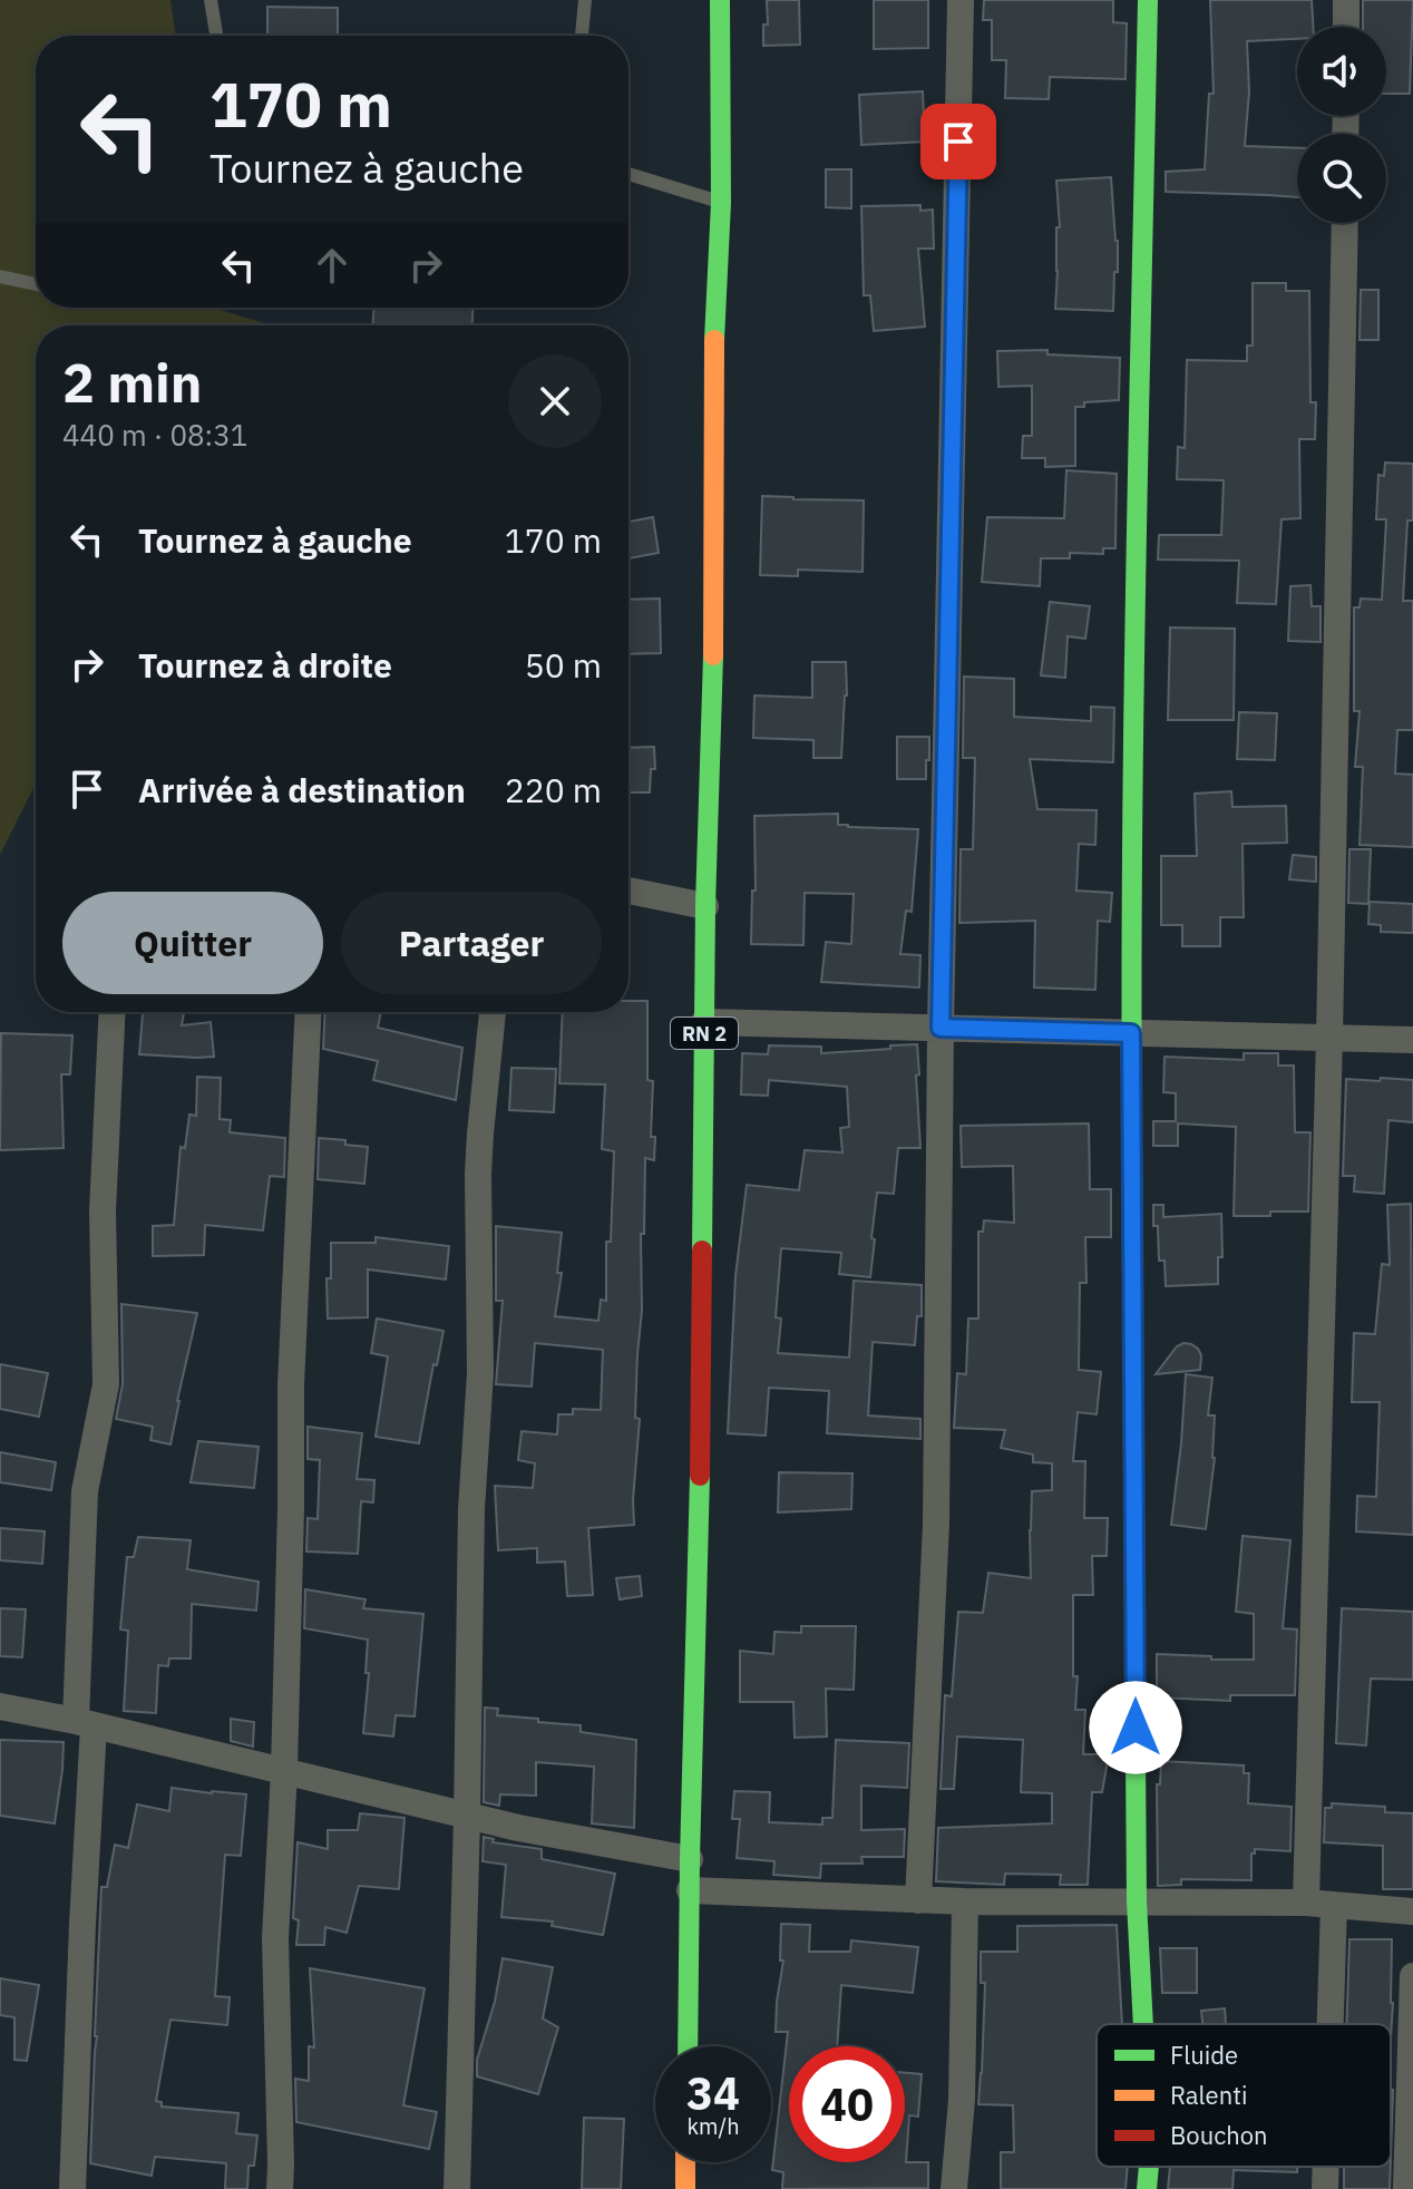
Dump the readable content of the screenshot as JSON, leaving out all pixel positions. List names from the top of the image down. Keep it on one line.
{"streets":{"main road":["RN 2"]},"legend":["Fluide","Ralenti","Bouchon"],"page":{"turn":["170 m","Tournez à gauche"],"heading":["2 min","440 m · 08:31"],"list":[{"name":"Tournez à gauche","value":"170 m"},{"name":"Tournez à droite","value":"50 m"},{"name":"Arrivée à destination","value":"220 m"}],"buttons":["Quitter","Partager"],"speed":"34 km/h","limit":"40"}}
